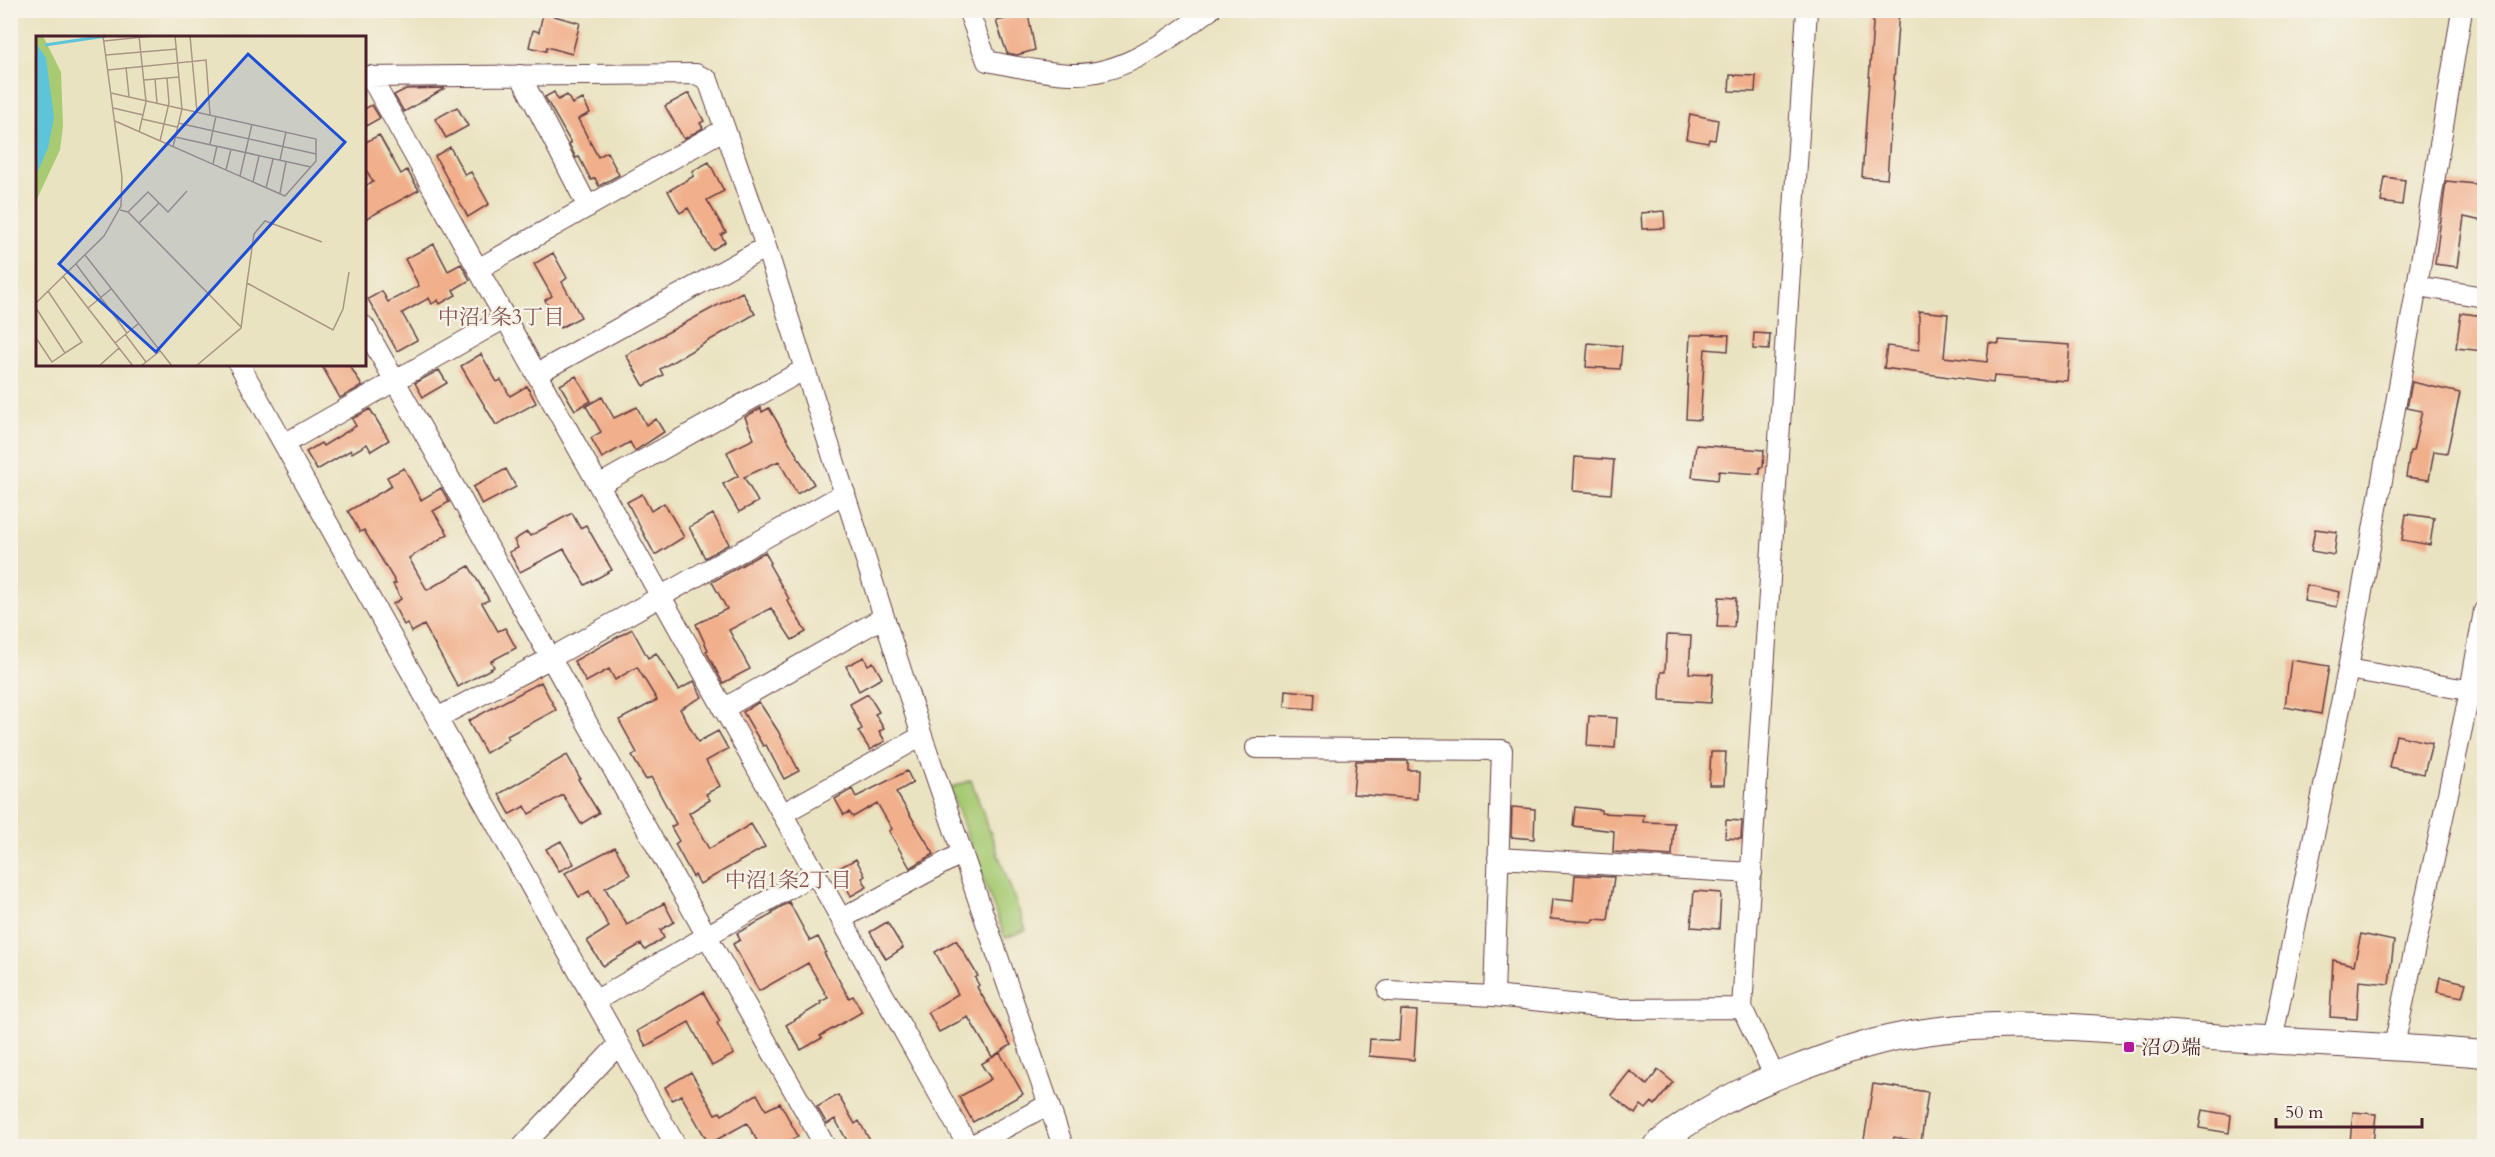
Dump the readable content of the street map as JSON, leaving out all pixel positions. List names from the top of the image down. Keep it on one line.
{"districts":["中沼1条3丁目","中沼1条2丁目"],"places":{"transit":["沼の端"]},"scale_bar":"50 m"}
